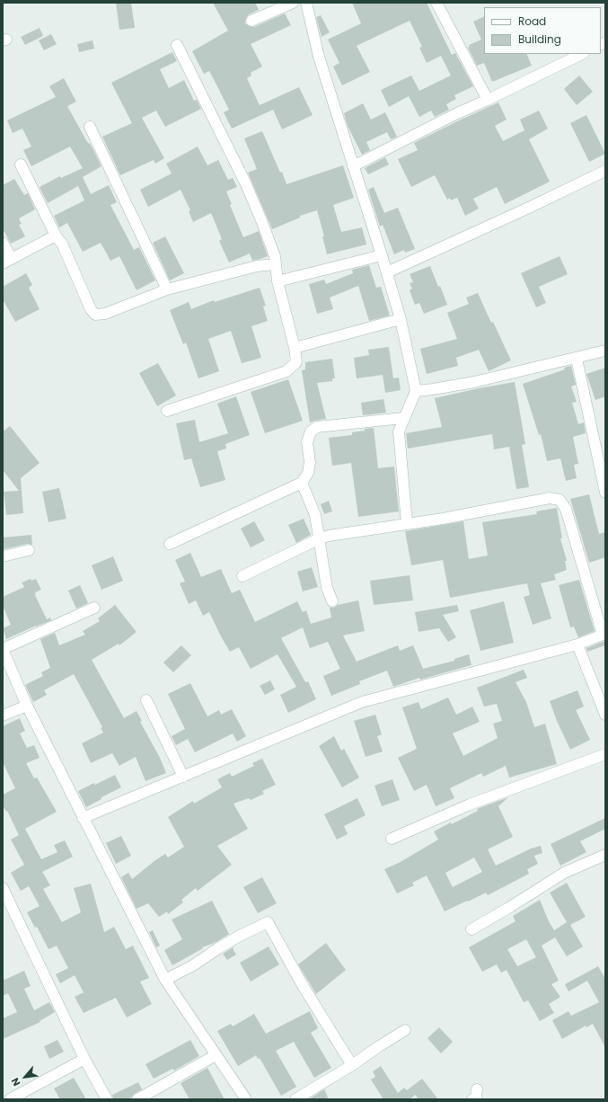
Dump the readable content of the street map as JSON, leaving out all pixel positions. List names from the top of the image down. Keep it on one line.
{"legend":["Road","Building"],"north":"bottom left"}
